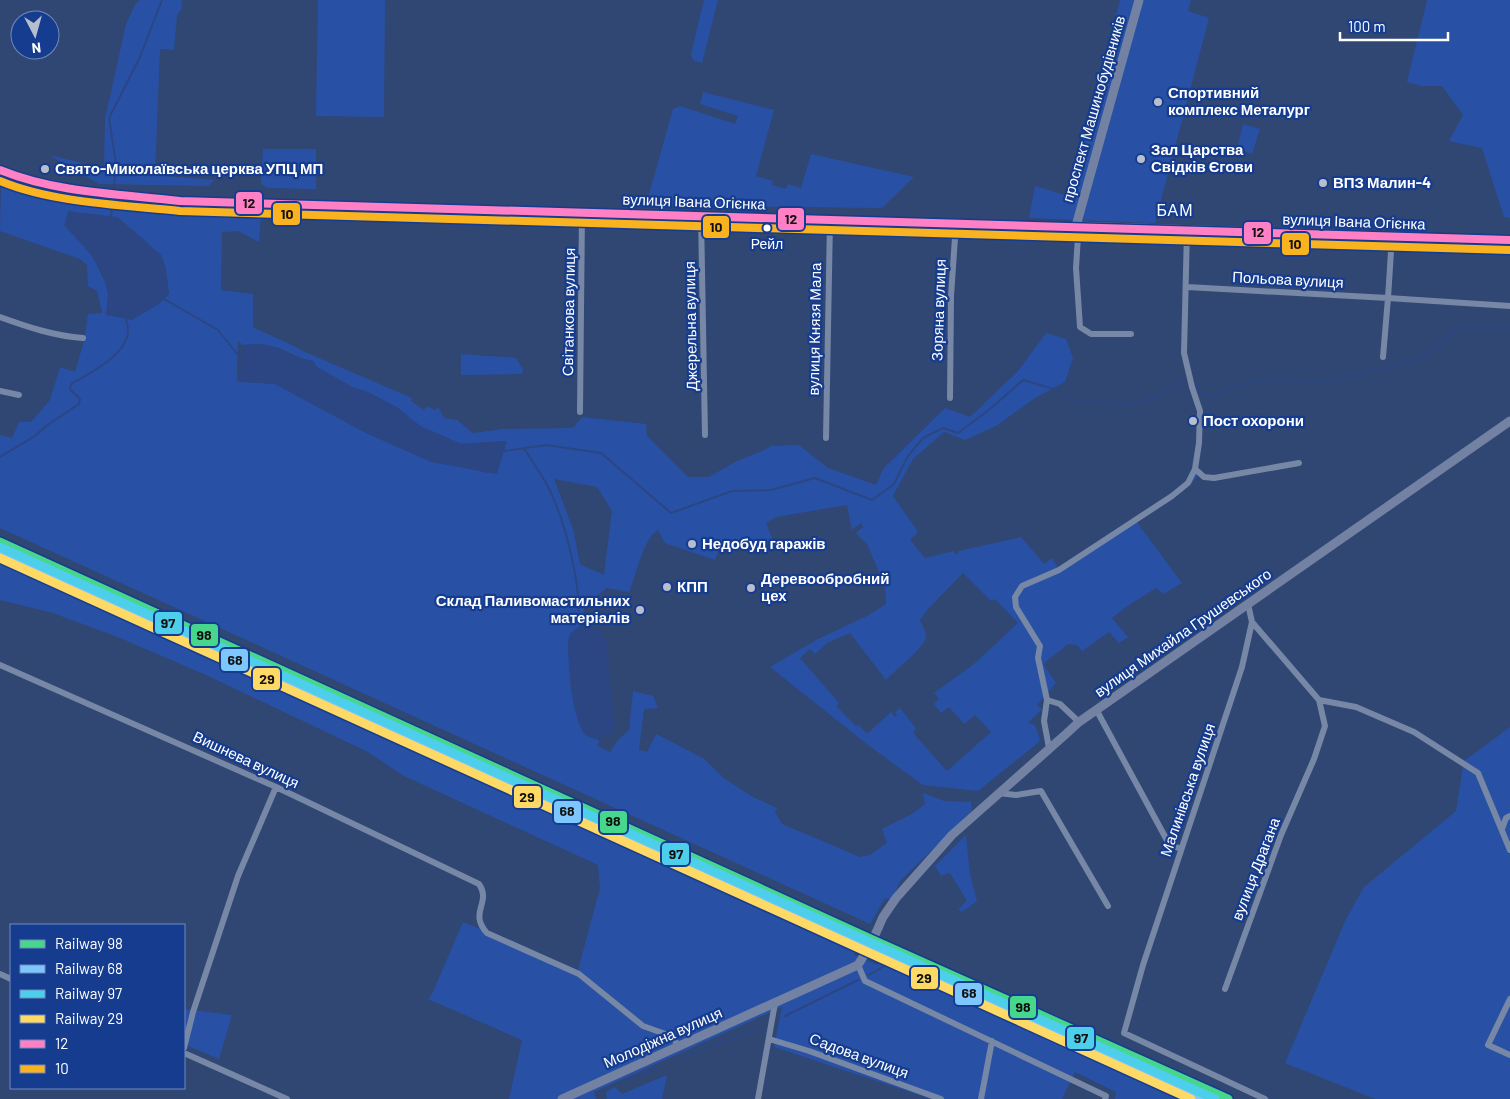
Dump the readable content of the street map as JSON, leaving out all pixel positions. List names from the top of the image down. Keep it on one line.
{"streets":{"street":["проспект Машинобудівників","вулиця Івана Огієнка","Польова вулиця","Зоряна вулиця","Світанкова вулиця","Джерельна вулиця","вулиця Князя Мала","вулиця Михайла Грушевського","Вишнева вулиця","Малинівська вулиця","вулиця Драгана","Молодіжна вулиця","Садова вулиця"]},"crossings":[["проспект Машинобудівників","вулиця Івана Огієнка"],["вулиця Івана Огієнка","Зоряна вулиця"],["вулиця Івана Огієнка","Світанкова вулиця"],["вулиця Івана Огієнка","Джерельна вулиця"],["вулиця Івана Огієнка","вулиця Князя Мала"],["вулиця Михайла Грушевського","Молодіжна вулиця"],["Вишнева вулиця","Молодіжна вулиця"]],"districts":["БАМ"],"places":["Спортивний комплекс Металург","Зал Царства Свідків Єгови","Свято-Миколаївська церква УПЦ МП","ВПЗ Малин-4","Рейл","Пост охорони","Недобуд гаражів","КПП","Деревообробний цех","Склад Паливомастильних матеріалів"],"lines":["transit line 12","transit line 10","rail line 98","rail line 97","rail line 68","rail line 29"],"legend":["Railway 98","Railway 68","Railway 97","Railway 29","12","10"],"scale_bar":"100 m","north":"bottom"}
